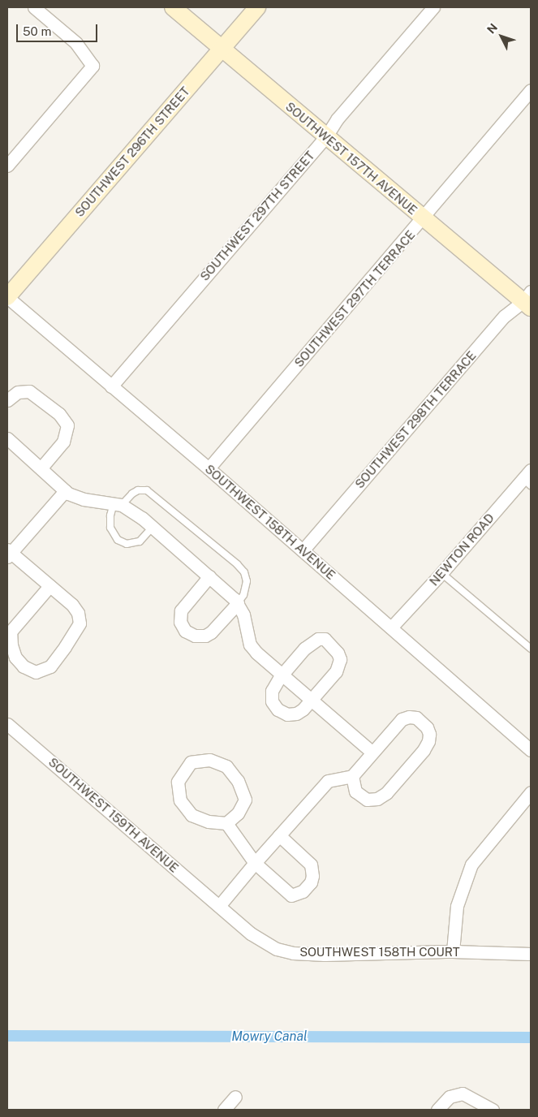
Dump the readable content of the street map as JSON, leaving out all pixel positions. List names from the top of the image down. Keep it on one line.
{"streets":{"street":["SOUTHWEST 296TH STREET","SOUTHWEST 157TH AVENUE","SOUTHWEST 297TH STREET","SOUTHWEST 297TH TERRACE","SOUTHWEST 298TH TERRACE","SOUTHWEST 158TH AVENUE","NEWTON ROAD","SOUTHWEST 159TH AVENUE","SOUTHWEST 158TH COURT"]},"crossings":[["SOUTHWEST 296TH STREET","SOUTHWEST 157TH AVENUE"],["SOUTHWEST 296TH STREET","SOUTHWEST 158TH AVENUE"],["SOUTHWEST 157TH AVENUE","SOUTHWEST 297TH STREET"],["SOUTHWEST 157TH AVENUE","SOUTHWEST 297TH TERRACE"],["SOUTHWEST 157TH AVENUE","SOUTHWEST 298TH TERRACE"],["SOUTHWEST 297TH STREET","SOUTHWEST 158TH AVENUE"],["SOUTHWEST 297TH TERRACE","SOUTHWEST 158TH AVENUE"],["SOUTHWEST 298TH TERRACE","SOUTHWEST 158TH AVENUE"],["SOUTHWEST 158TH AVENUE","NEWTON ROAD"],["SOUTHWEST 159TH AVENUE","SOUTHWEST 158TH COURT"]],"water":["Mowry Canal"],"scale_bar":"50 m","north":"top left"}
